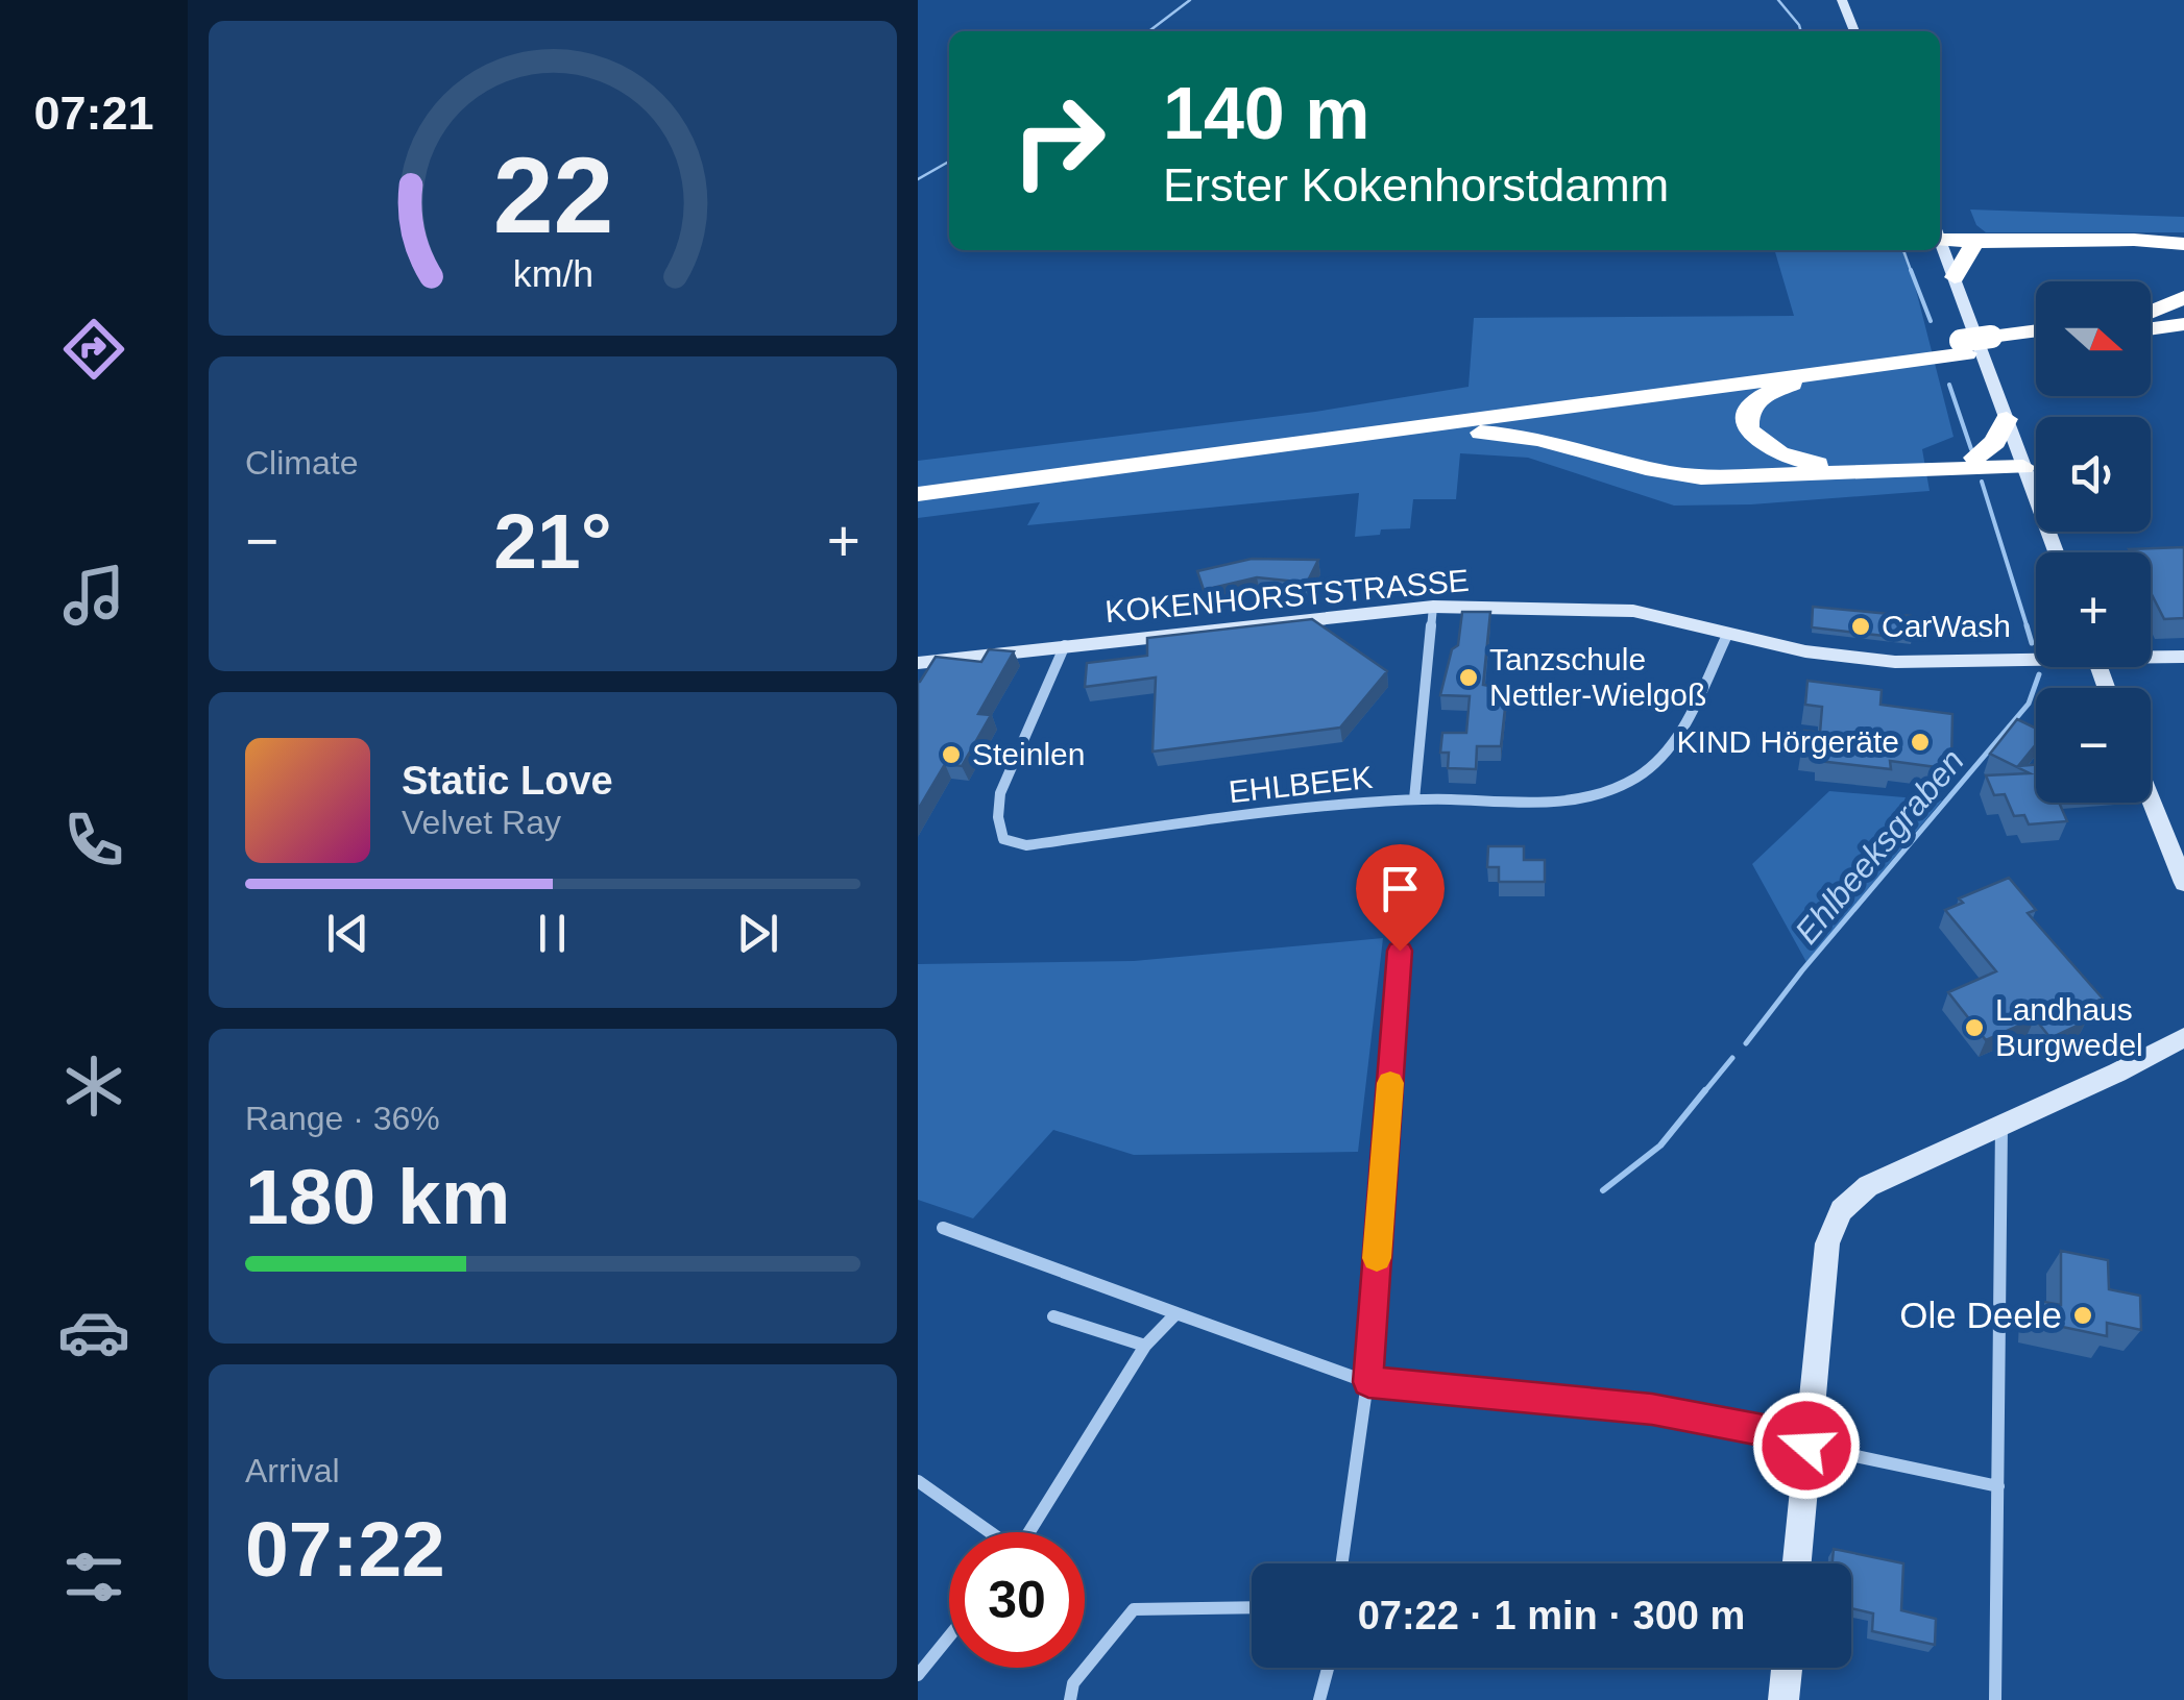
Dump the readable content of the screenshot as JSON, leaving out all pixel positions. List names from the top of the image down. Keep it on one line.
{"streets":{"main road":["KOKENHORSTSTRASSE"],"street":["EHLBEEK"]},"crossings":[["KOKENHORSTSTRASSE","EHLBEEK"]],"water":["Ehlbeeksgraben"],"places":["CarWash","Tanzschule Nettler-Wielgoß","KIND Hörgeräte","Steinlen","Landhaus Burgwedel","Ole Deele"],"north":"right","page":{"tabs":"07:21","turn":["140 m","Erster Kokenhorstdamm"],"map_buttons":["+","−"],"tile":["Climate",["Range · 36%","180 km"],["Arrival","07:22"]],"heat":["−","21°","+"],"song":["Static Love","Velvet Ray"],"limit":"30","trip":"07:22 · 1 min · 300 m","gauge":["22","km/h"]}}
